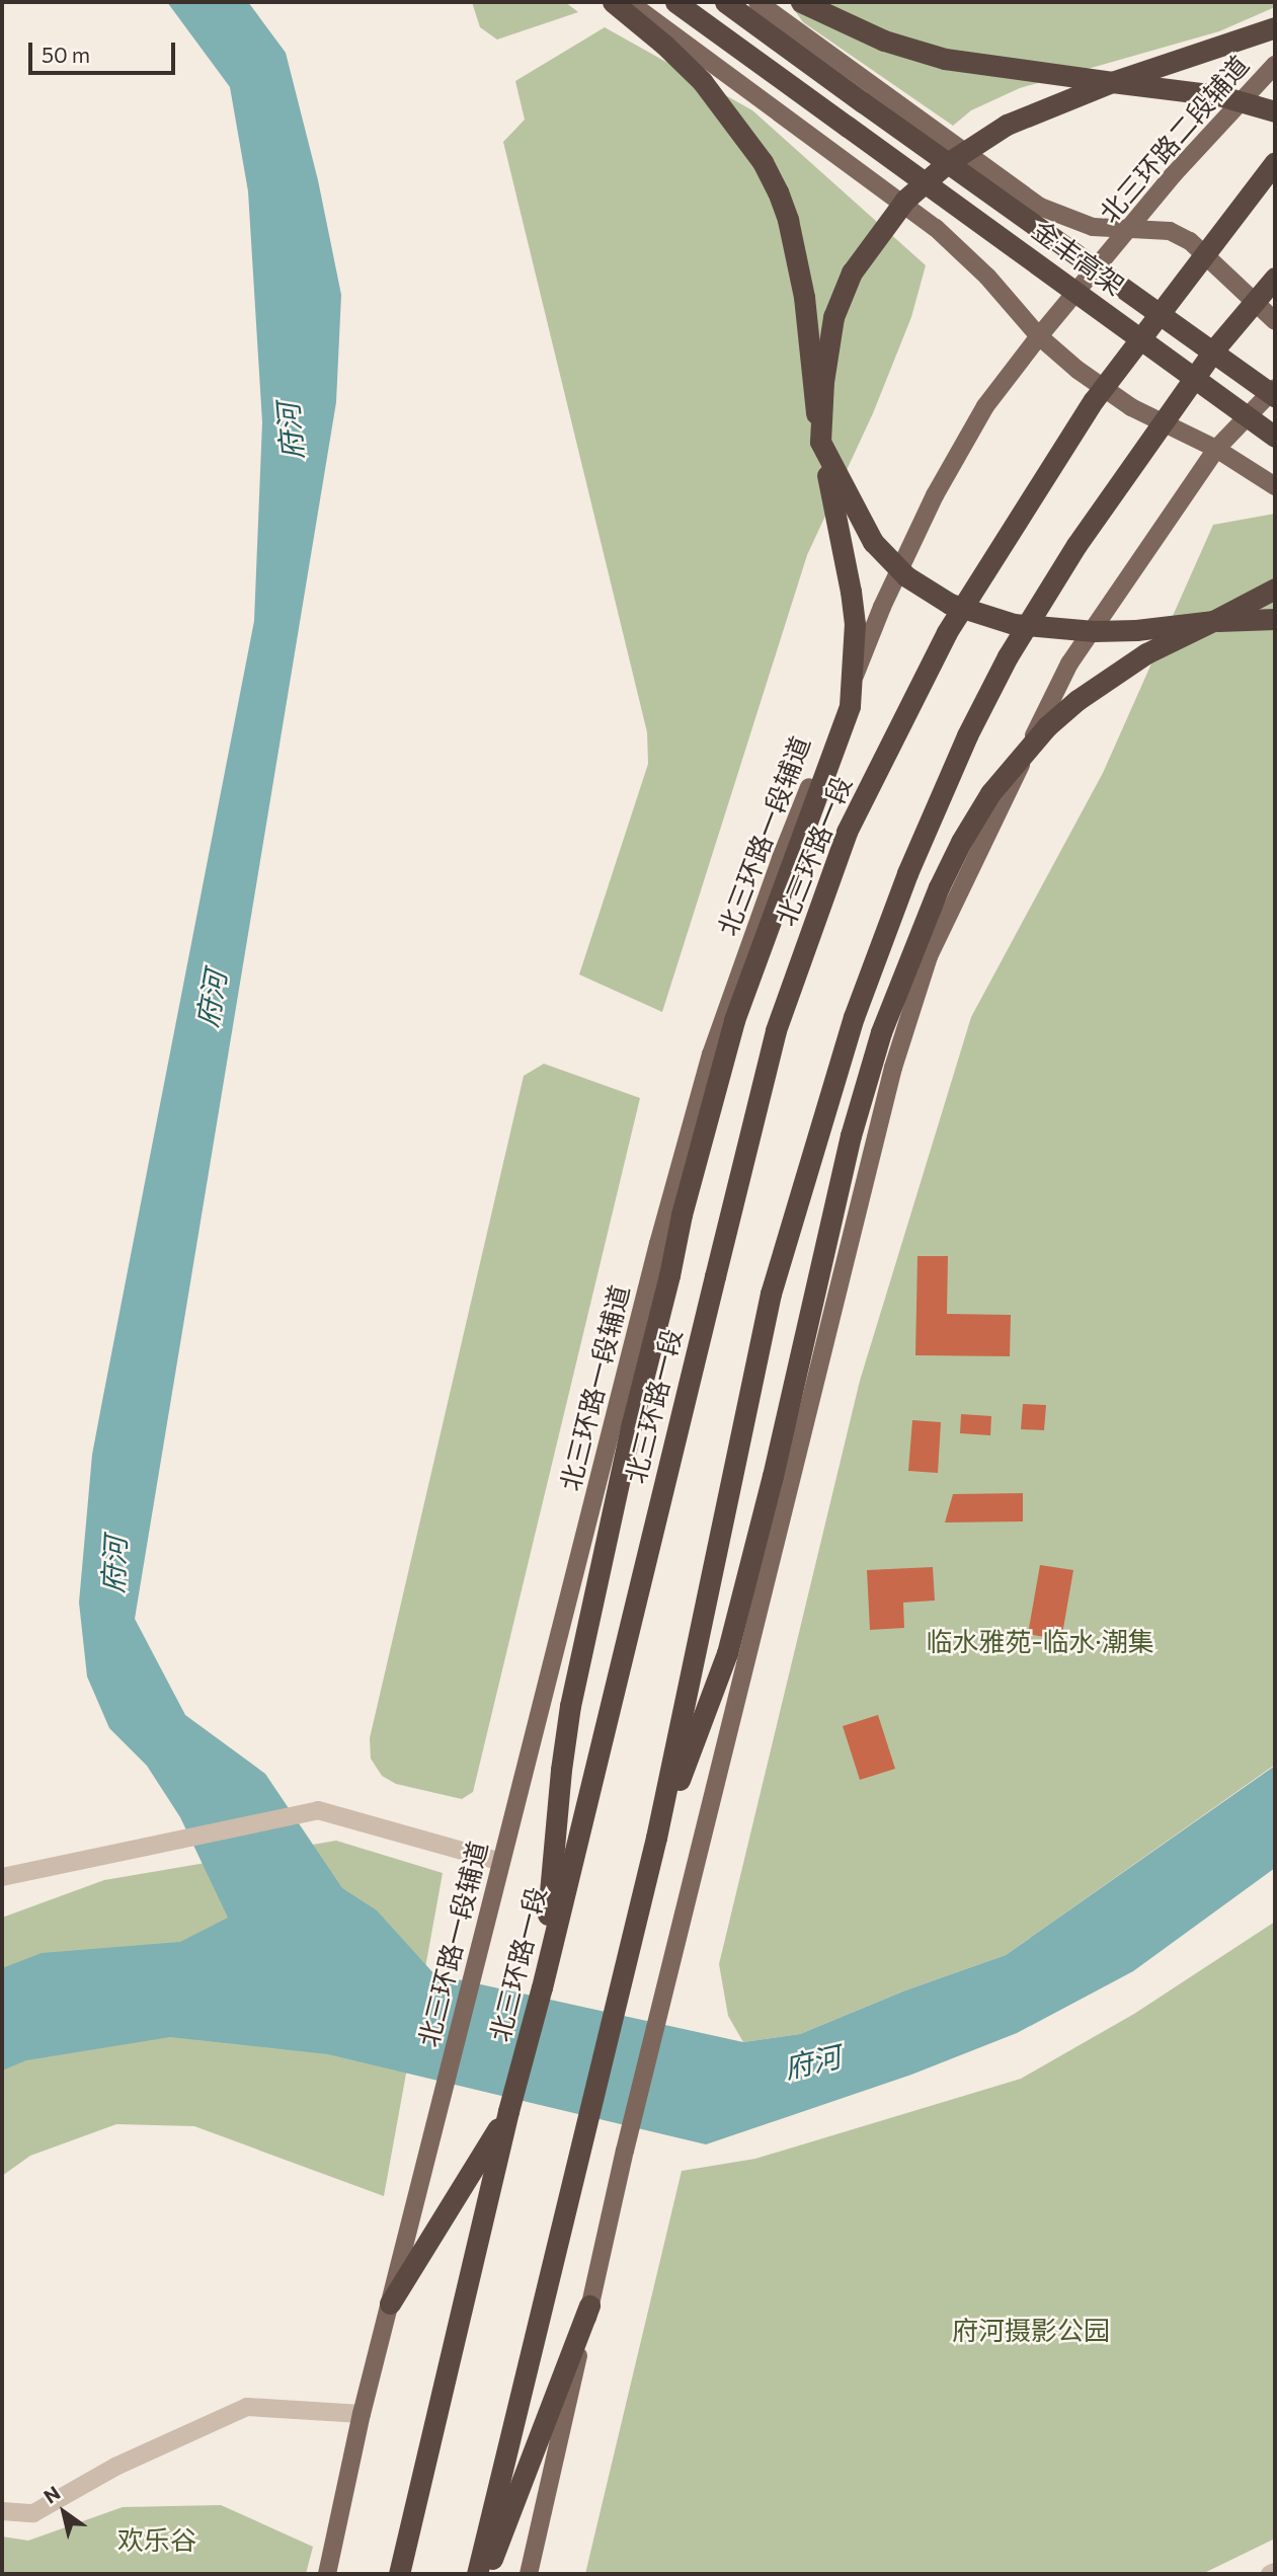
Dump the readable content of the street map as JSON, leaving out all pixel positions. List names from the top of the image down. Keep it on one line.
{"streets":{"highway":["金丰高架","北三环路一段"],"main road":["北三环路二段辅道","北三环路一段辅道"]},"crossings":[["北三环路二段辅道","北三环路一段辅道"]],"water":["府河"],"parks":["临水雅苑-临水·潮集","府河摄影公园","欢乐谷"],"scale_bar":"50 m","north":"top left"}
